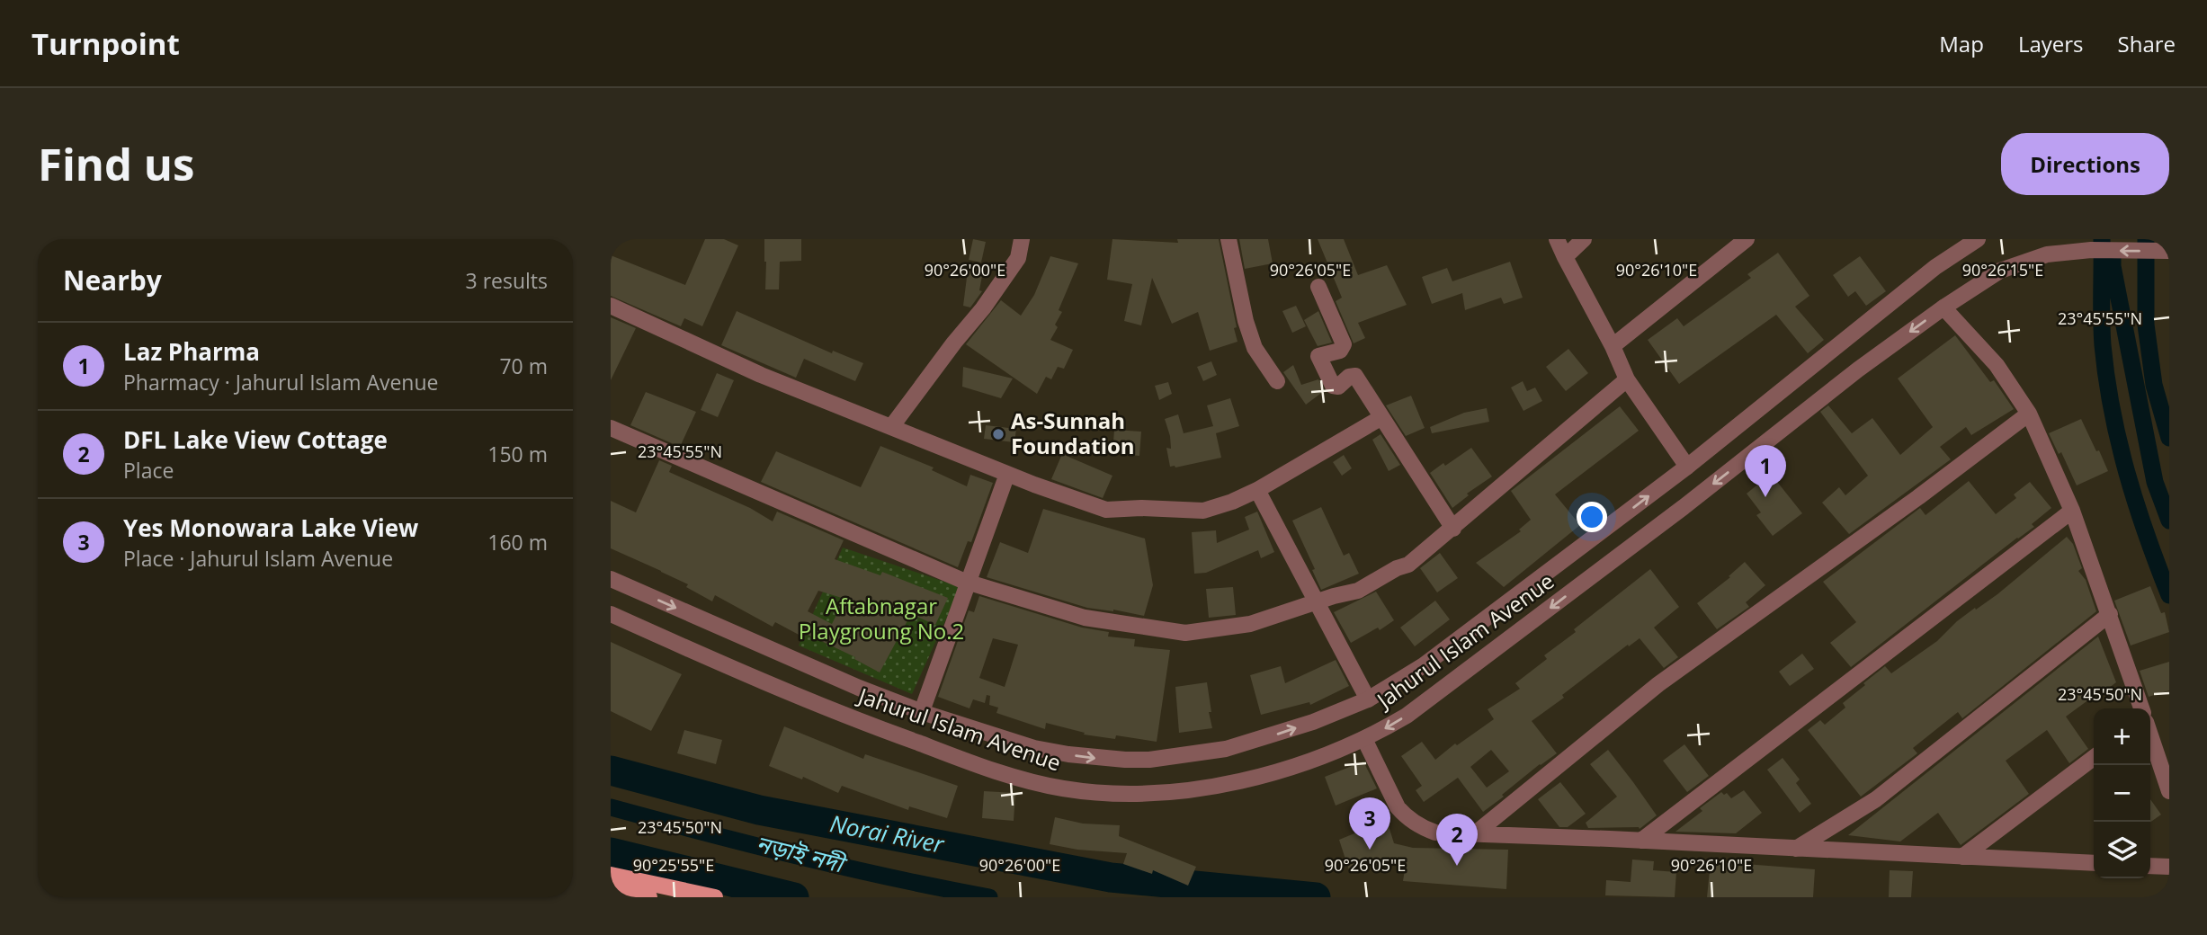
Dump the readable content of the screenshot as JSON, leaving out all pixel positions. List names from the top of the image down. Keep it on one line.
{"streets":{"street":["Jahurul Islam Avenue"]},"water":["Norai River","নড়াই নদী"],"parks":["Aftabnagar Playgroung No.2"],"places":["As-Sunnah Foundation"],"page":{"header":"Turnpoint","nav":["Map","Layers","Share"],"buttons":"Directions","title":"Find us","heading":["Nearby","3 results"],"list":[{"mark":"1","name":"Laz Pharma","note":"Pharmacy · Jahurul Islam Avenue","value":"70 m"},{"mark":"2","name":"DFL Lake View Cottage","note":"Place","value":"150 m"},{"mark":"3","name":"Yes Monowara Lake View","note":"Place · Jahurul Islam Avenue","value":"160 m"}],"pins":["1","3","2"],"map_buttons":["+","−"]},"coordinates":["90°26'00\"E","90°26'05\"E","90°26'10\"E","90°26'15\"E","23°45'55\"N","23°45'50\"N","90°25'55\"E"]}
